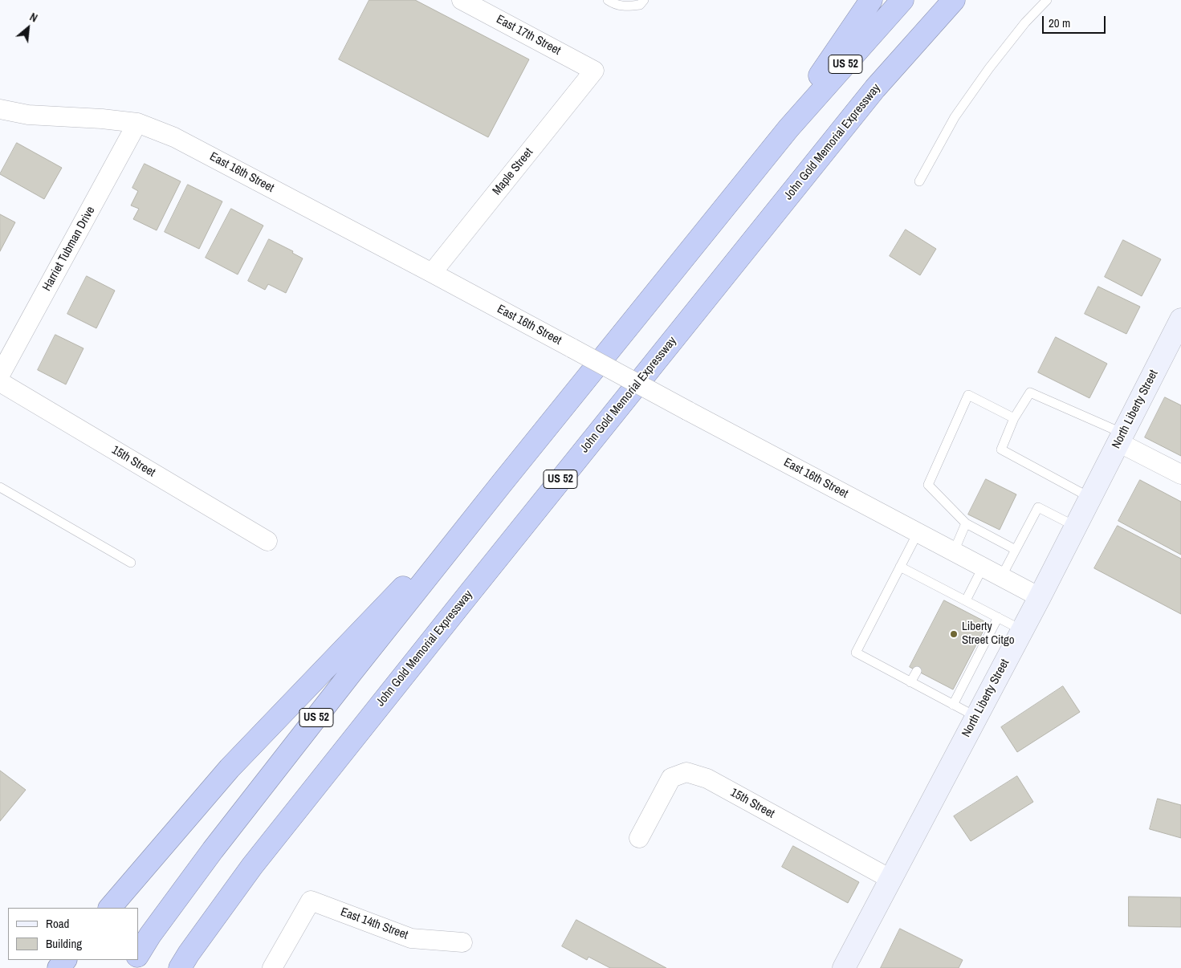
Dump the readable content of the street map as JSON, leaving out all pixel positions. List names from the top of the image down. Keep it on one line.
{"streets":{"highway":["US 52","John Gold Memorial Expressway"],"main road":["North Liberty Street"],"street":["East 17th Street","Maple Street","East 16th Street","Harriet Tubman Drive","15th Street","East 14th Street"]},"crossings":[["East 17th Street","Maple Street"],["Maple Street","East 16th Street"],["East 16th Street","Harriet Tubman Drive"],["East 16th Street","North Liberty Street"],["North Liberty Street","15th Street"]],"places":["Liberty Street Citgo"],"legend":["Road","Building"],"scale_bar":"20 m","north":"top right"}
